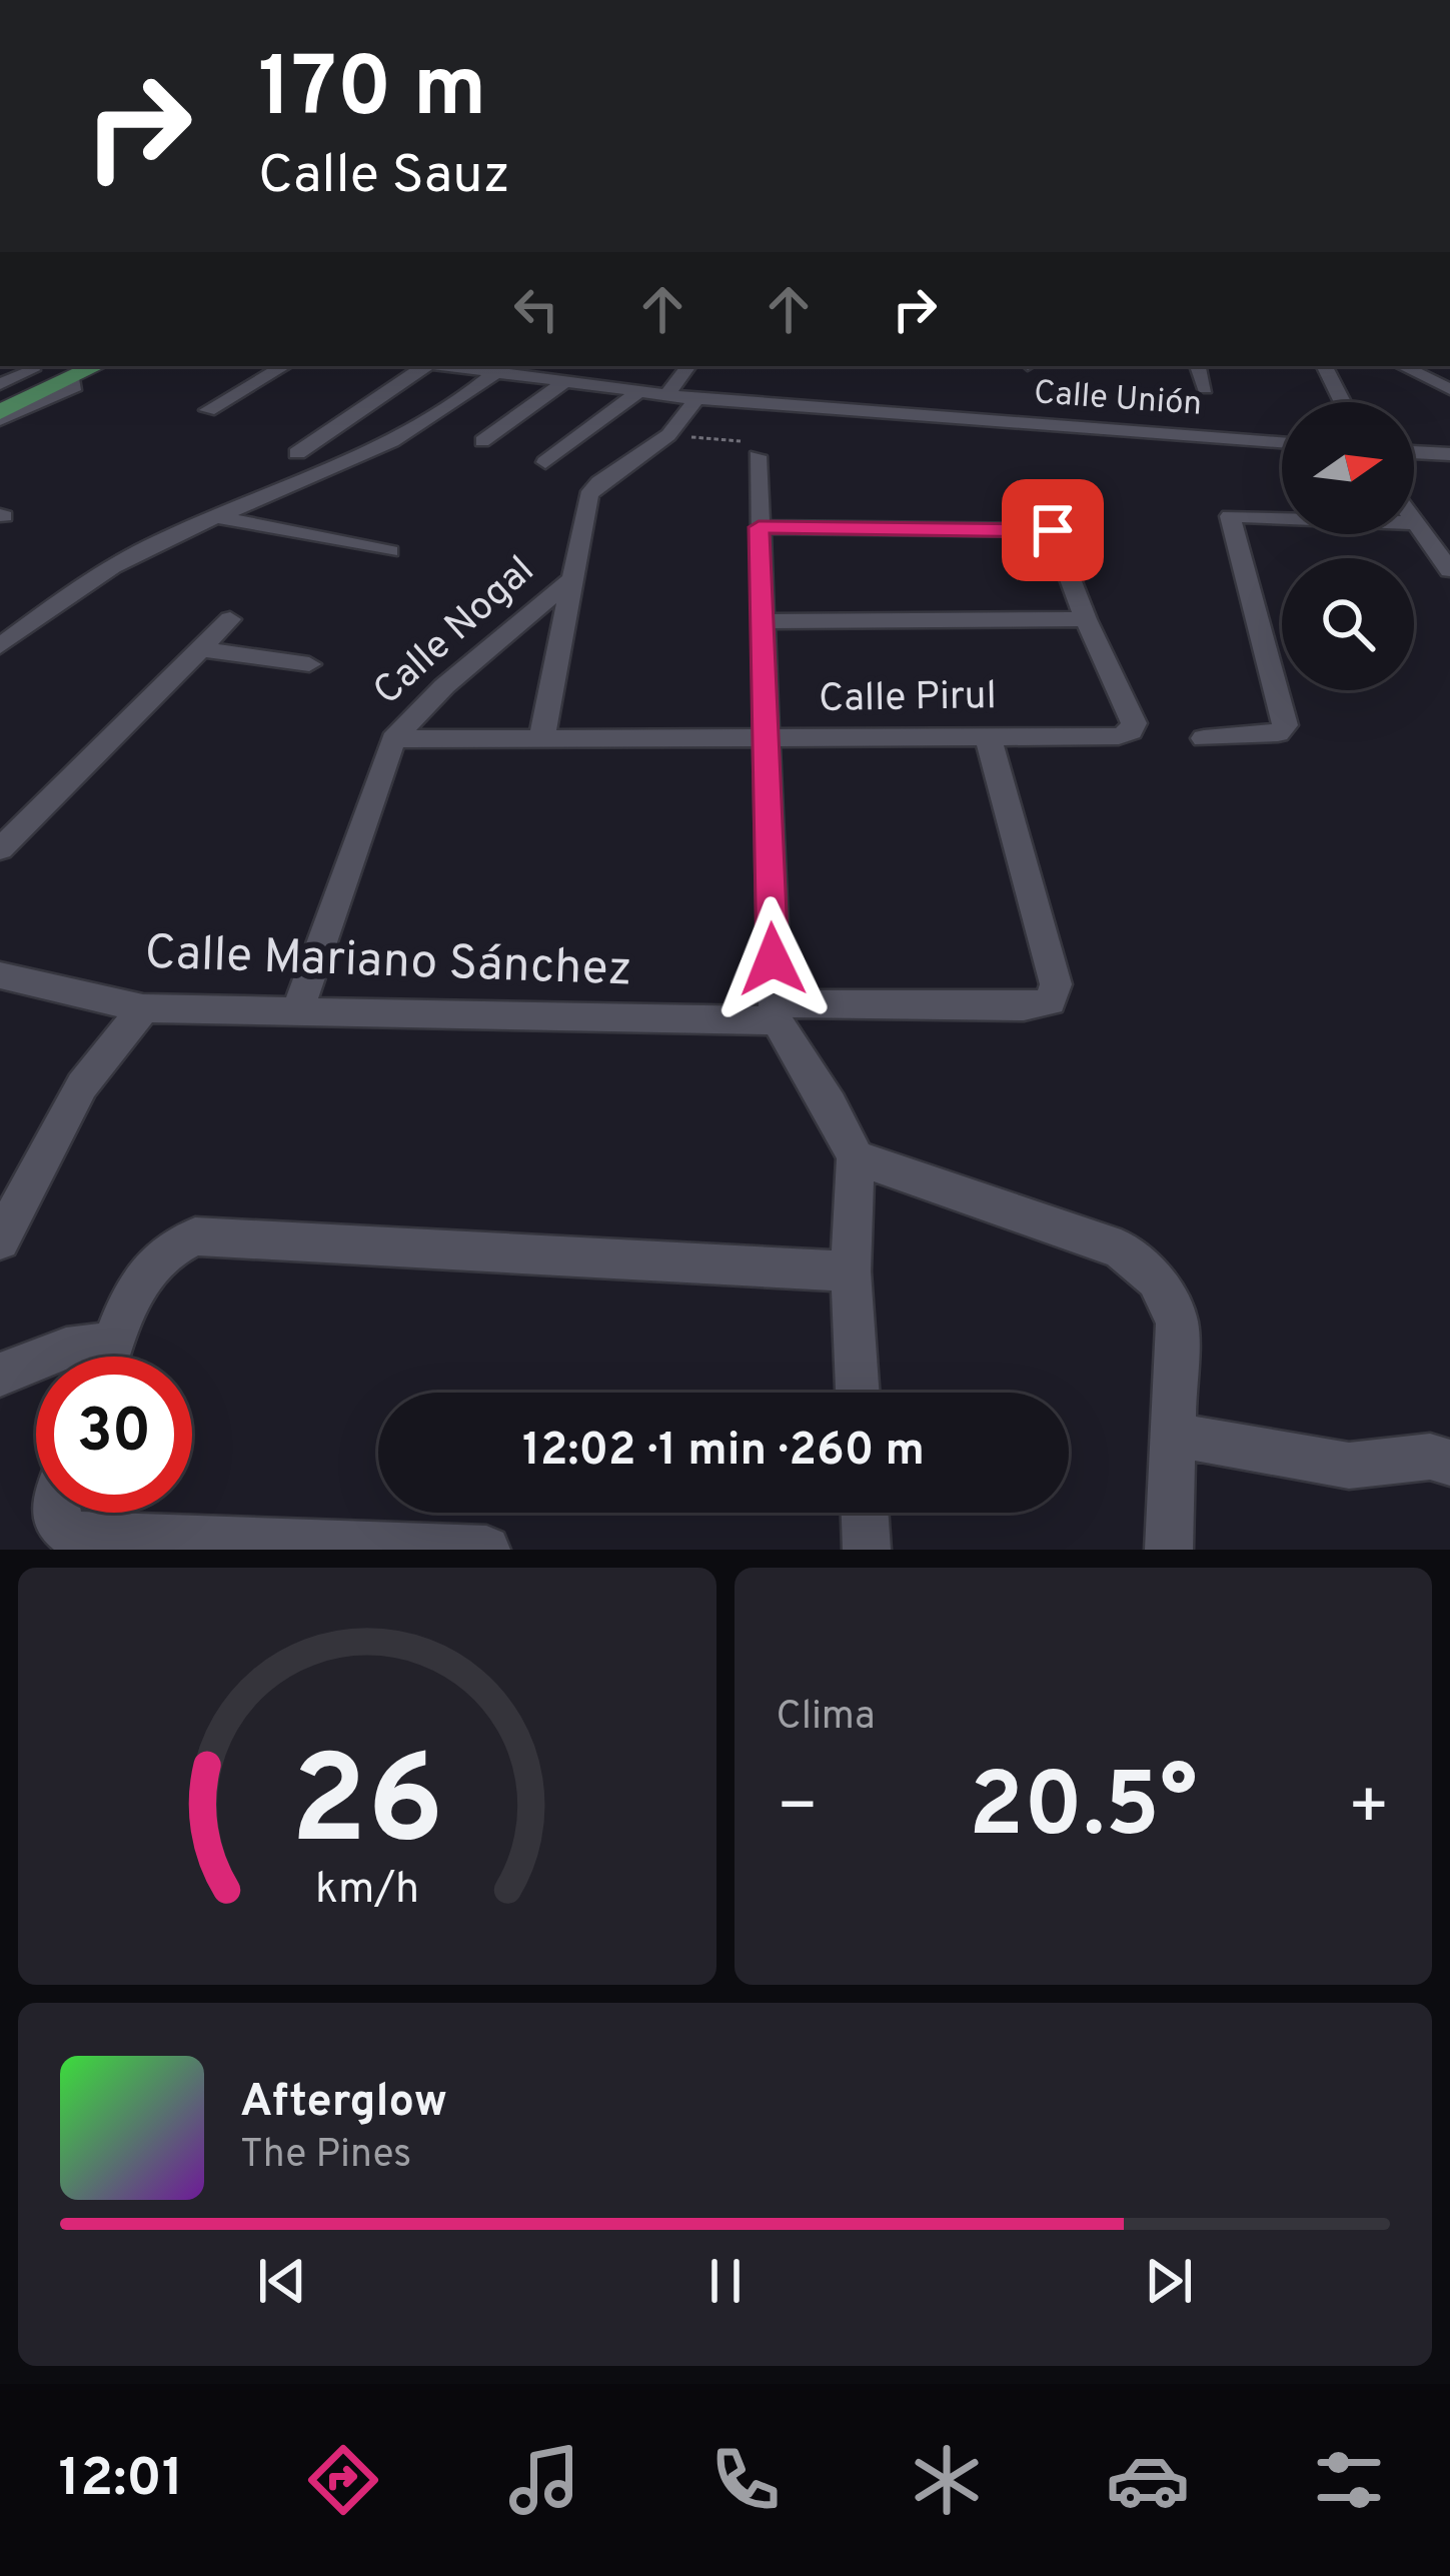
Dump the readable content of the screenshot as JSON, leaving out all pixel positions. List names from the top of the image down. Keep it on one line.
{"streets":{"street":["Calle Unión","Calle Nogal","Calle Pirul","Calle Mariano Sánchez"]},"crossings":[["Calle Nogal","Calle Pirul"],["Calle Nogal","Calle Mariano Sánchez"],["Calle Pirul","Calle Mariano Sánchez"]],"north":"right","page":{"turn":["170 m","Calle Sauz"],"limit":"30","trip":"12:02 · 1 min · 260 m","tile":"Clima","heat":["−","20.5°","+"],"song":["Afterglow","The Pines"],"tabs":"12:01","gauge":["26","km/h"]}}
